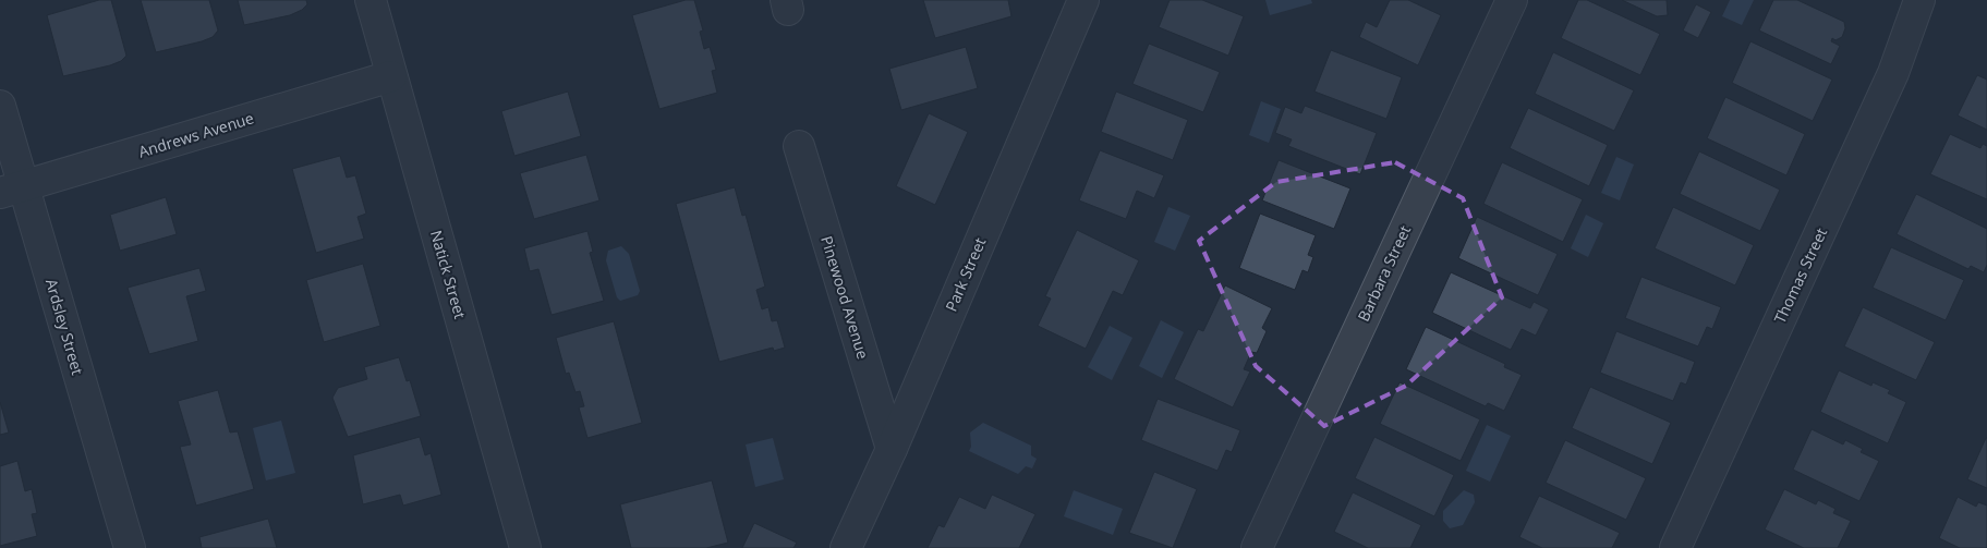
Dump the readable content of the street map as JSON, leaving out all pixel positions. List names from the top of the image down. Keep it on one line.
{"streets":{"street":["Andrews Avenue","Barbara Street","Natick Street","Park Street","Thomas Street","Pinewood Avenue","Ardsley Street"]},"crossings":[["Andrews Avenue","Natick Street"],["Andrews Avenue","Ardsley Street"],["Park Street","Pinewood Avenue"]]}
